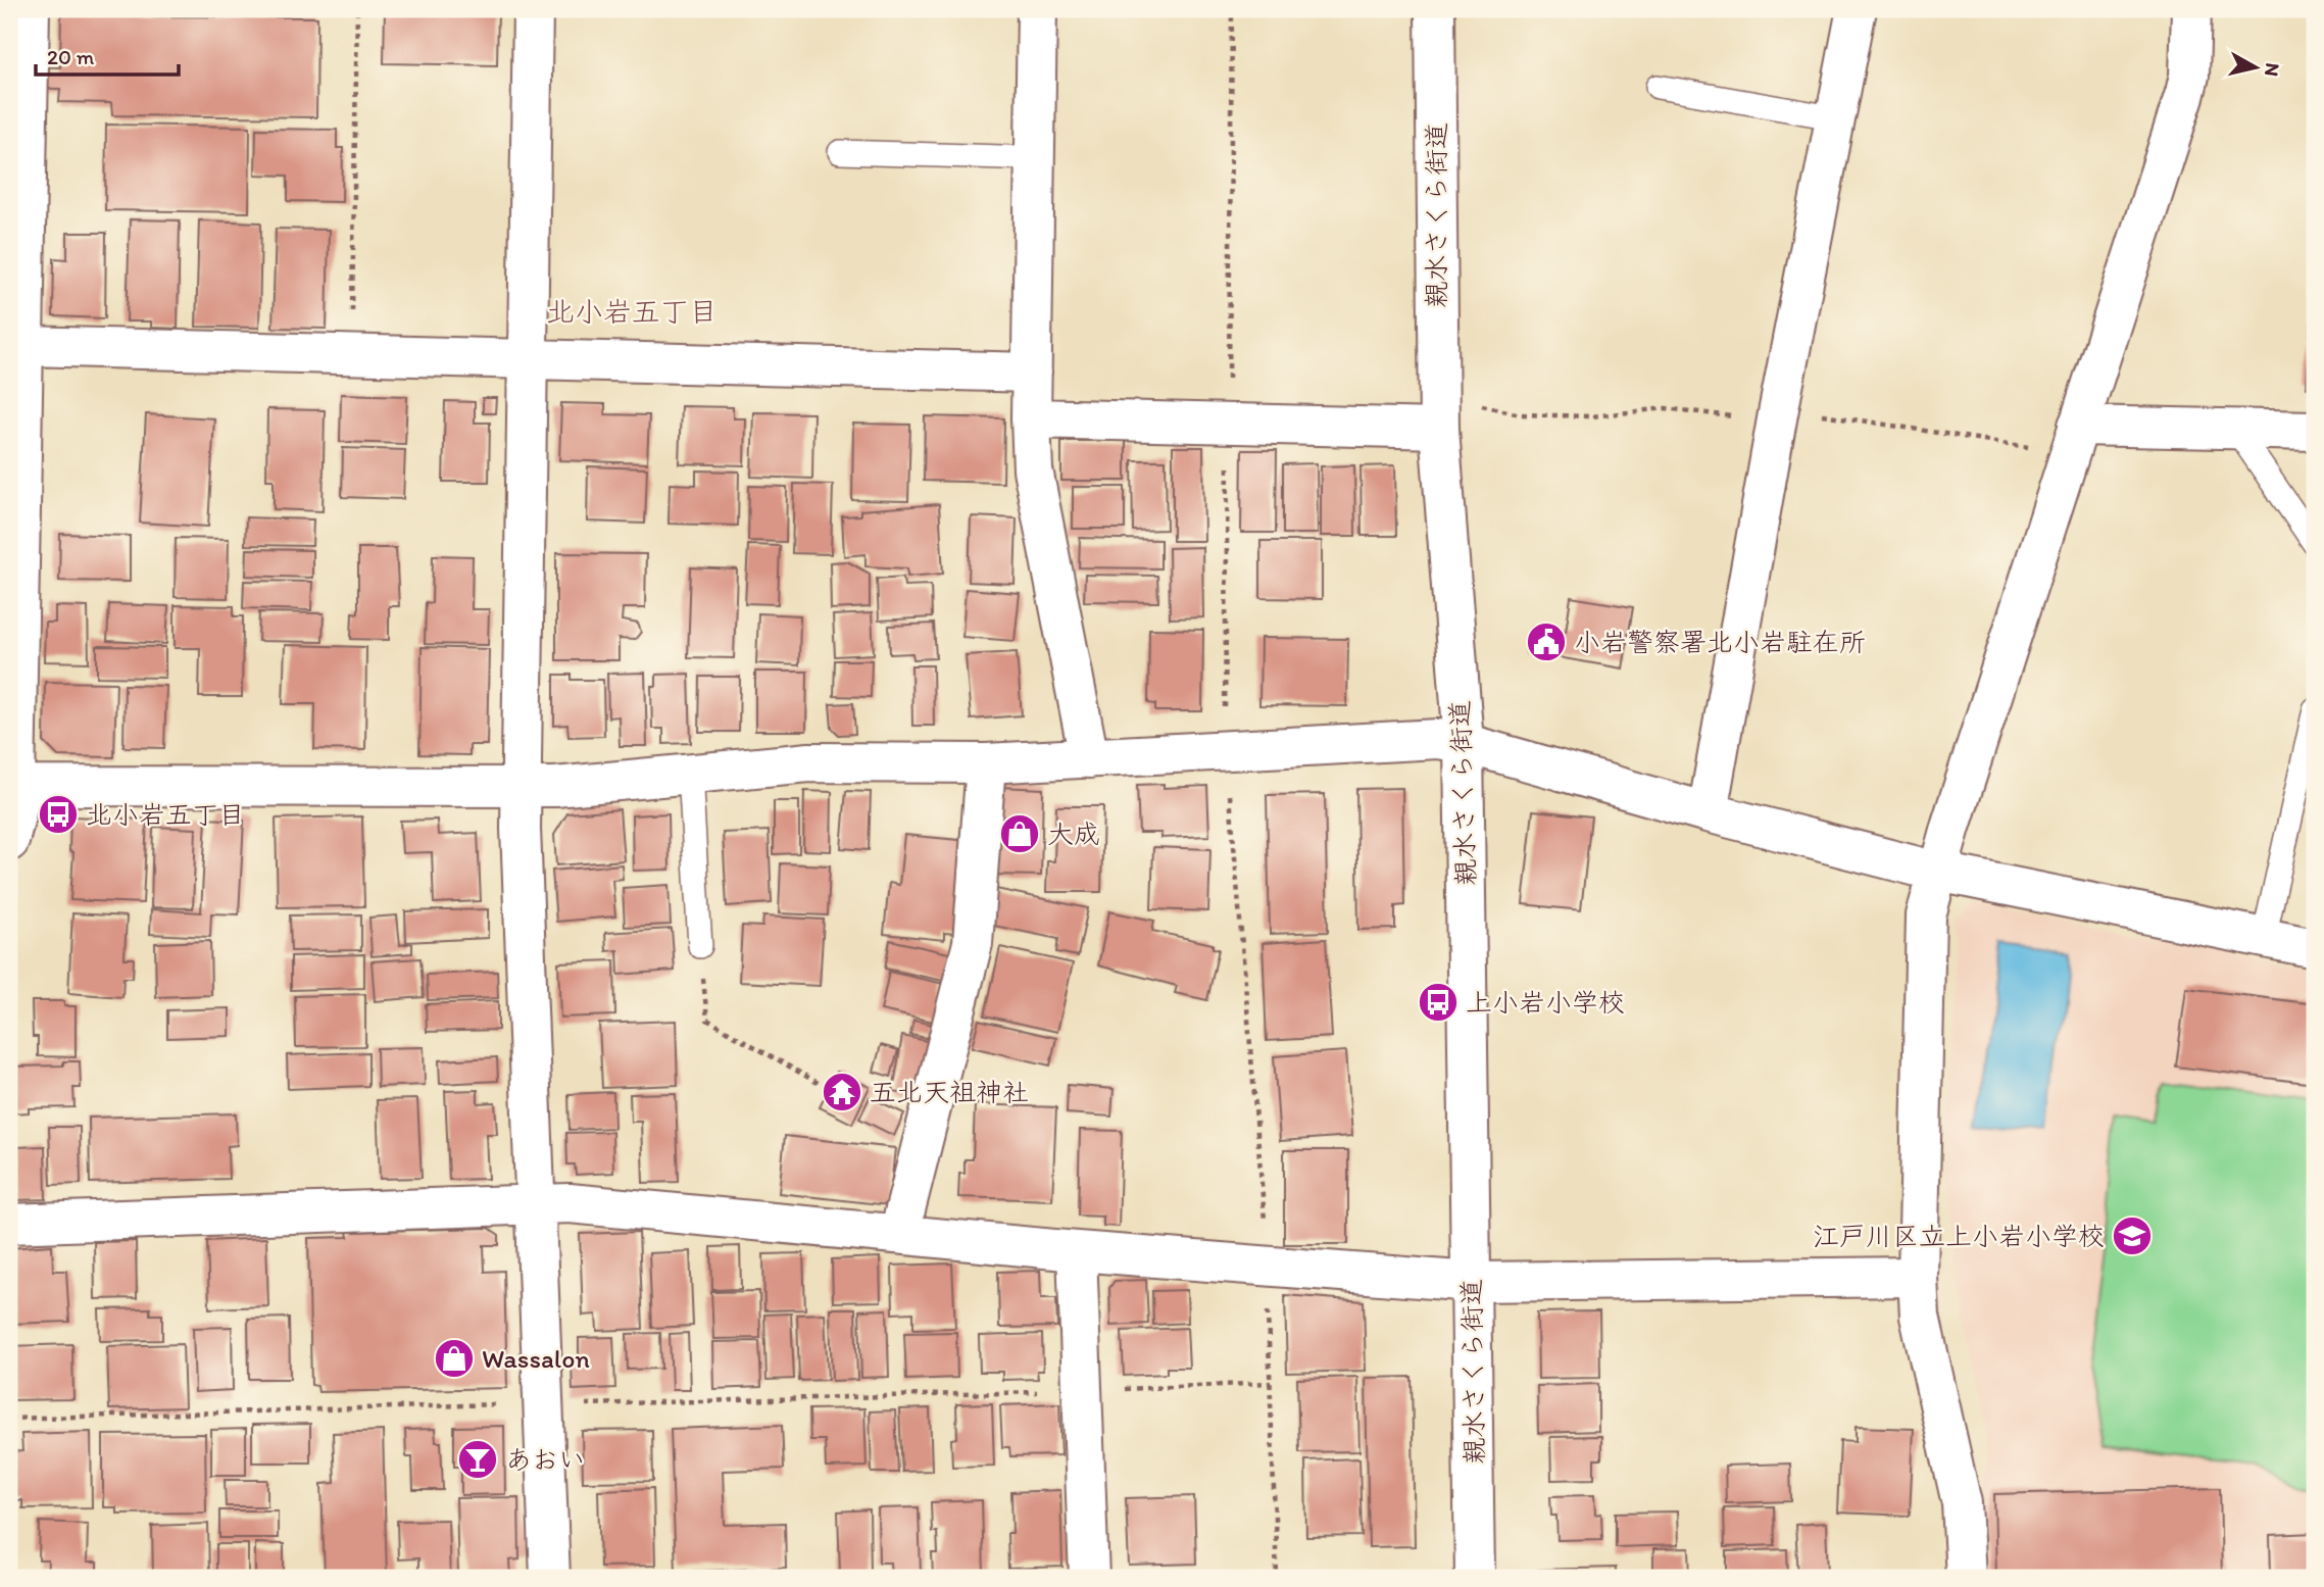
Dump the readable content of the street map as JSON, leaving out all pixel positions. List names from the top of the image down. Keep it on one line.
{"streets":{"street":["親水さくら街道"]},"districts":["北小岩五丁目"],"places":{"public building":["小岩警察署北小岩駐在所"],"bus stop":["北小岩五丁目","上小岩小学校"],"shop":["大成","Wassalon"],"temple":["五北天祖神社"],"school or university":["江戸川区立上小岩小学校"],"bar":["あおい"]},"scale_bar":"20 m","north":"right"}
